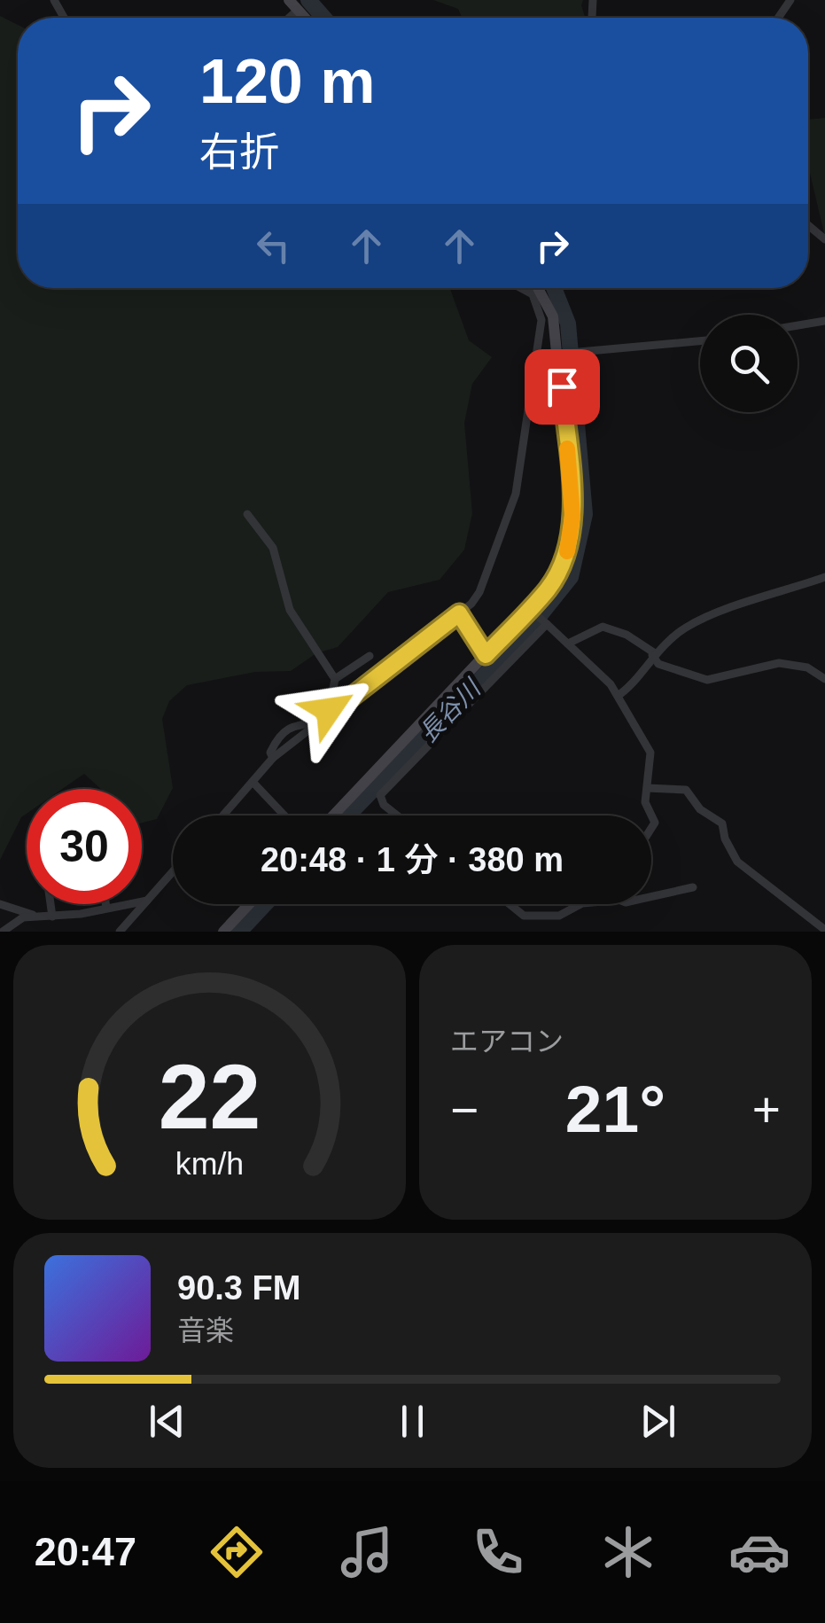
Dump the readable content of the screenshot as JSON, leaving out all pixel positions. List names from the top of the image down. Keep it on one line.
{"water":["長谷川"],"page":{"turn":["120 m","右折"],"limit":"30","trip":"20:48 · 1 分 · 380 m","tile":"エアコン","heat":["−","21°","+"],"song":["90.3 FM","音楽"],"tabs":"20:47","gauge":["22","km/h"]}}
